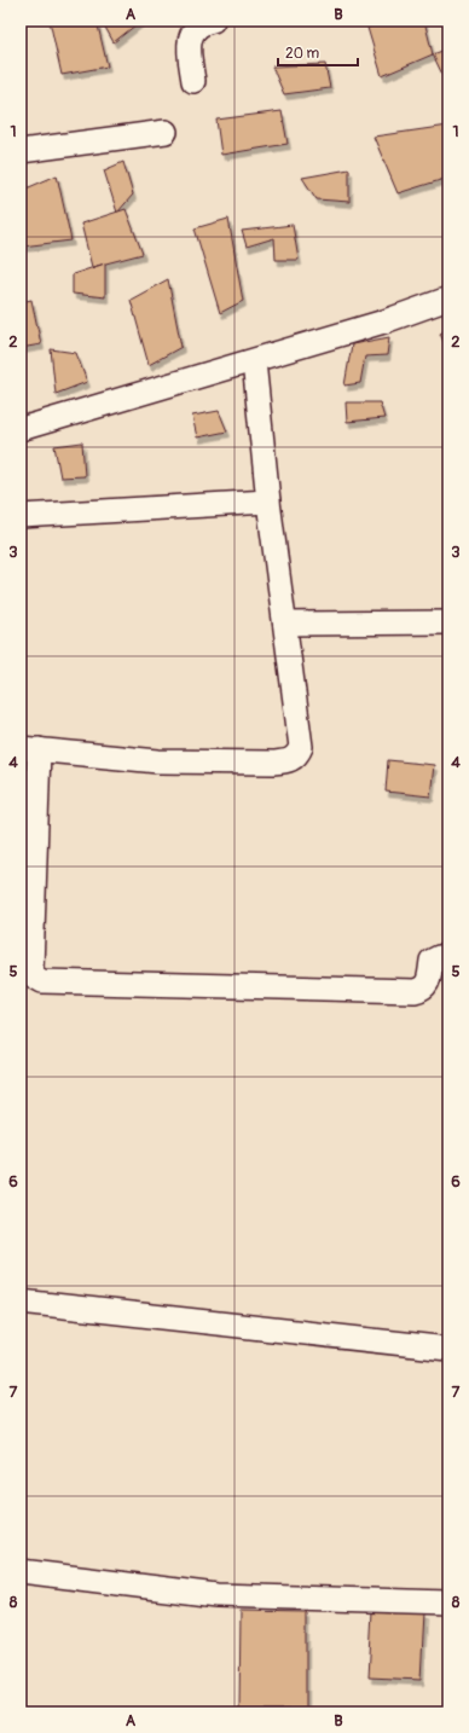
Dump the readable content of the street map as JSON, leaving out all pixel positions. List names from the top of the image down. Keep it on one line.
{"scale_bar":"20 m","grid":{"columns":["A","B"],"rows":["1","2","3","4","5","6","7","8"]}}
